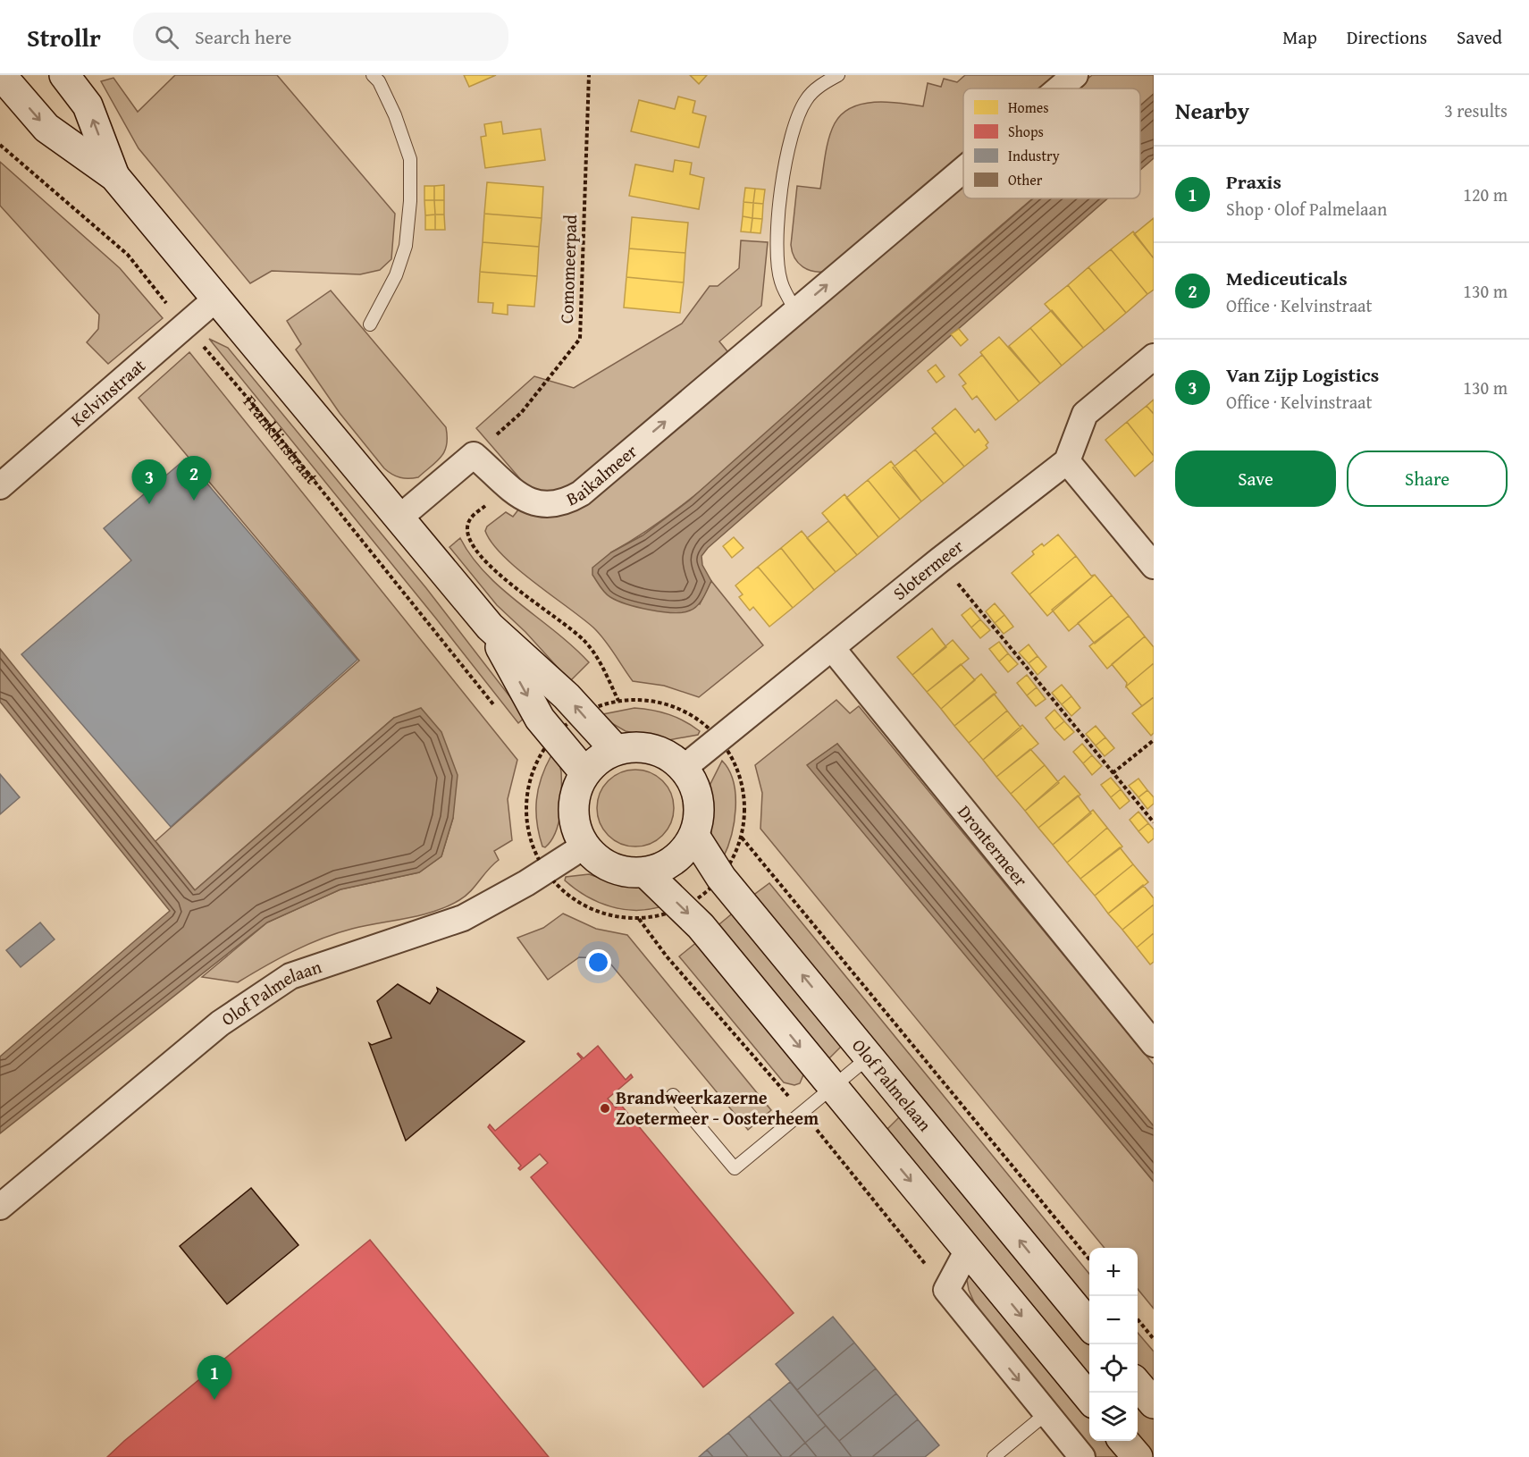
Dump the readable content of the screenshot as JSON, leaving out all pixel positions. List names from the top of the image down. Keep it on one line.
{"streets":{"street":["Kelvinstraat","Baikalmeer","Slotermeer","Drontermeer","Olof Palmelaan"],"path":["Comomeerpad","Franklinstraat"]},"crossings":[["Comomeerpad","Baikalmeer"],["Kelvinstraat","Franklinstraat"],["Slotermeer","Drontermeer"],["Slotermeer","Olof Palmelaan"]],"one_way":["Baikalmeer"],"places":["Brandweerkazerne Zoetermeer - Oosterheem"],"legend":["Homes","Shops","Industry","Other"],"page":{"header":"Strollr","search":"Search here","nav":["Map","Directions","Saved"],"heading":["Nearby","3 results"],"list":[{"mark":"1","name":"Praxis","note":"Shop · Olof Palmelaan","value":"120 m"},{"mark":"2","name":"Mediceuticals","note":"Office · Kelvinstraat","value":"130 m"},{"mark":"3","name":"Van Zijp Logistics","note":"Office · Kelvinstraat","value":"130 m"}],"buttons":["Save","Share"],"pins":["2","3","1"],"map_buttons":["+","−"]}}
